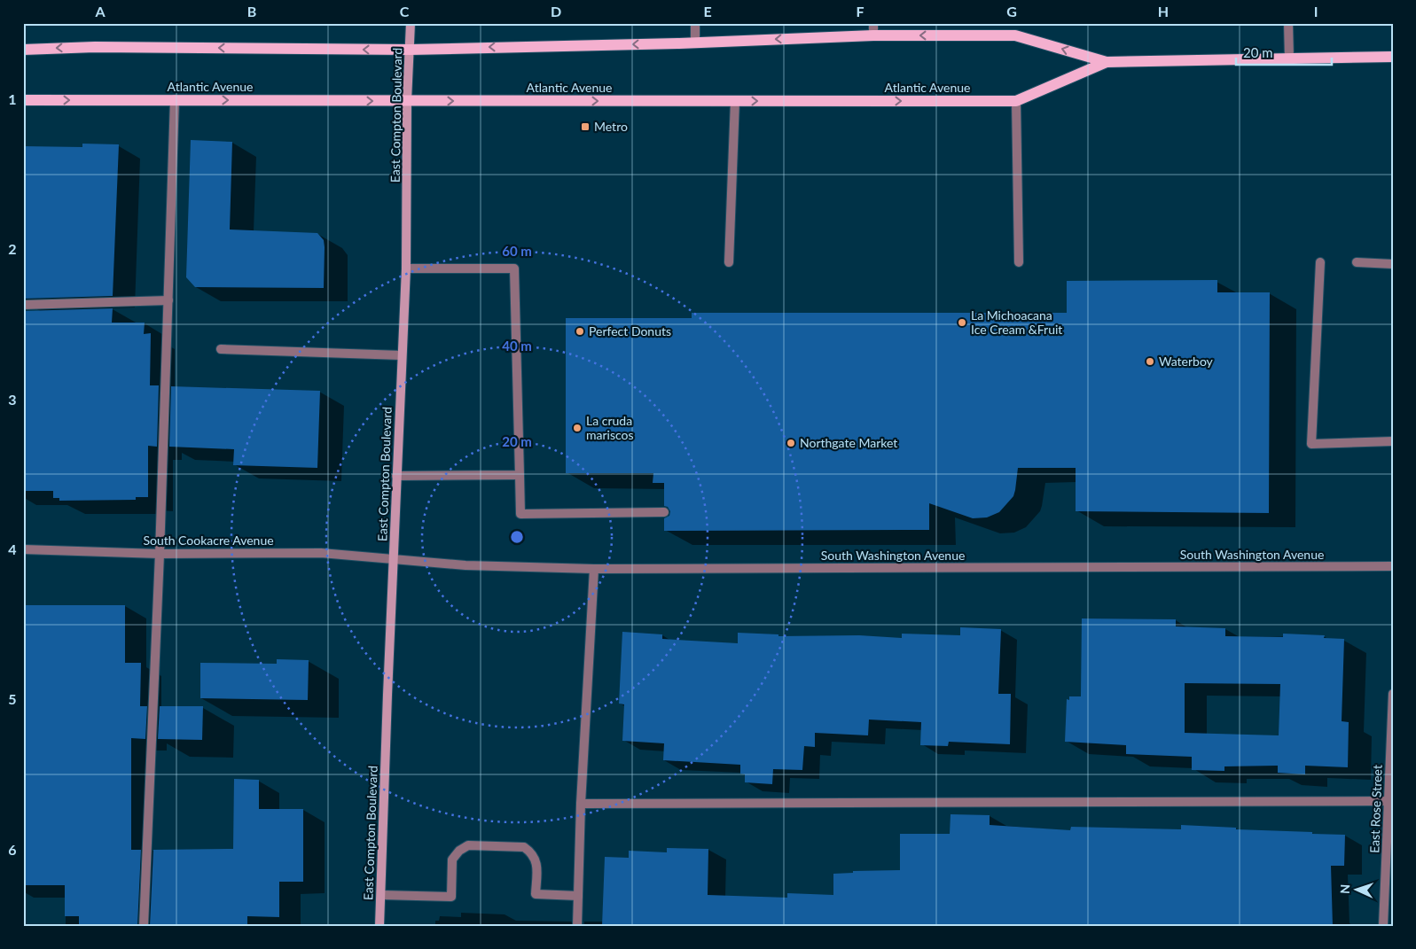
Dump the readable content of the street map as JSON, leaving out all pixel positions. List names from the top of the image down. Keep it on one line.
{"streets":{"main road":["Atlantic Avenue","East Compton Boulevard"],"street":["South Cookacre Avenue","South Washington Avenue","East Rose Street"]},"crossings":[["Atlantic Avenue","East Compton Boulevard"],["East Compton Boulevard","South Cookacre Avenue"],["East Compton Boulevard","South Washington Avenue"],["South Cookacre Avenue","South Washington Avenue"]],"places":{"transit":["Metro"],"other":["La Michoacana Ice Cream &Fruit","Perfect Donuts","Waterboy","La cruda mariscos","Northgate Market"]},"scale_bar":"20 m","north":"left","grid":{"columns":["A","B","C","D","E","F","G","H","I"],"rows":["1","2","3","4","5","6"]},"rings":["60 m","40 m","20 m"]}
